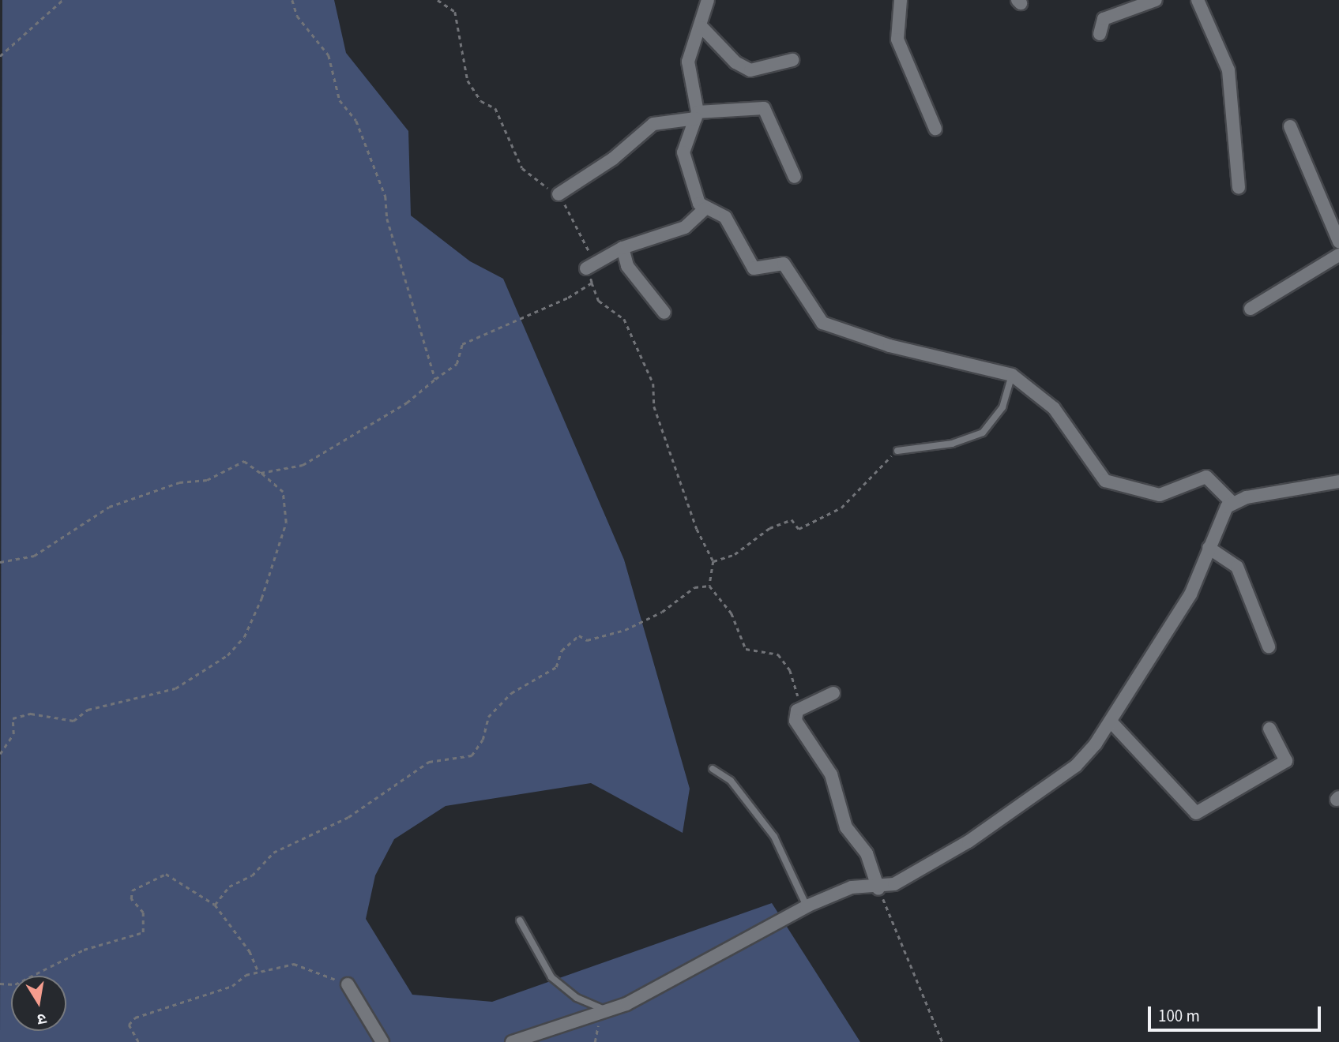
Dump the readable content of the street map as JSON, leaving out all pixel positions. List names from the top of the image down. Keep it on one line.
{"scale_bar":"100 m","north":"bottom"}
